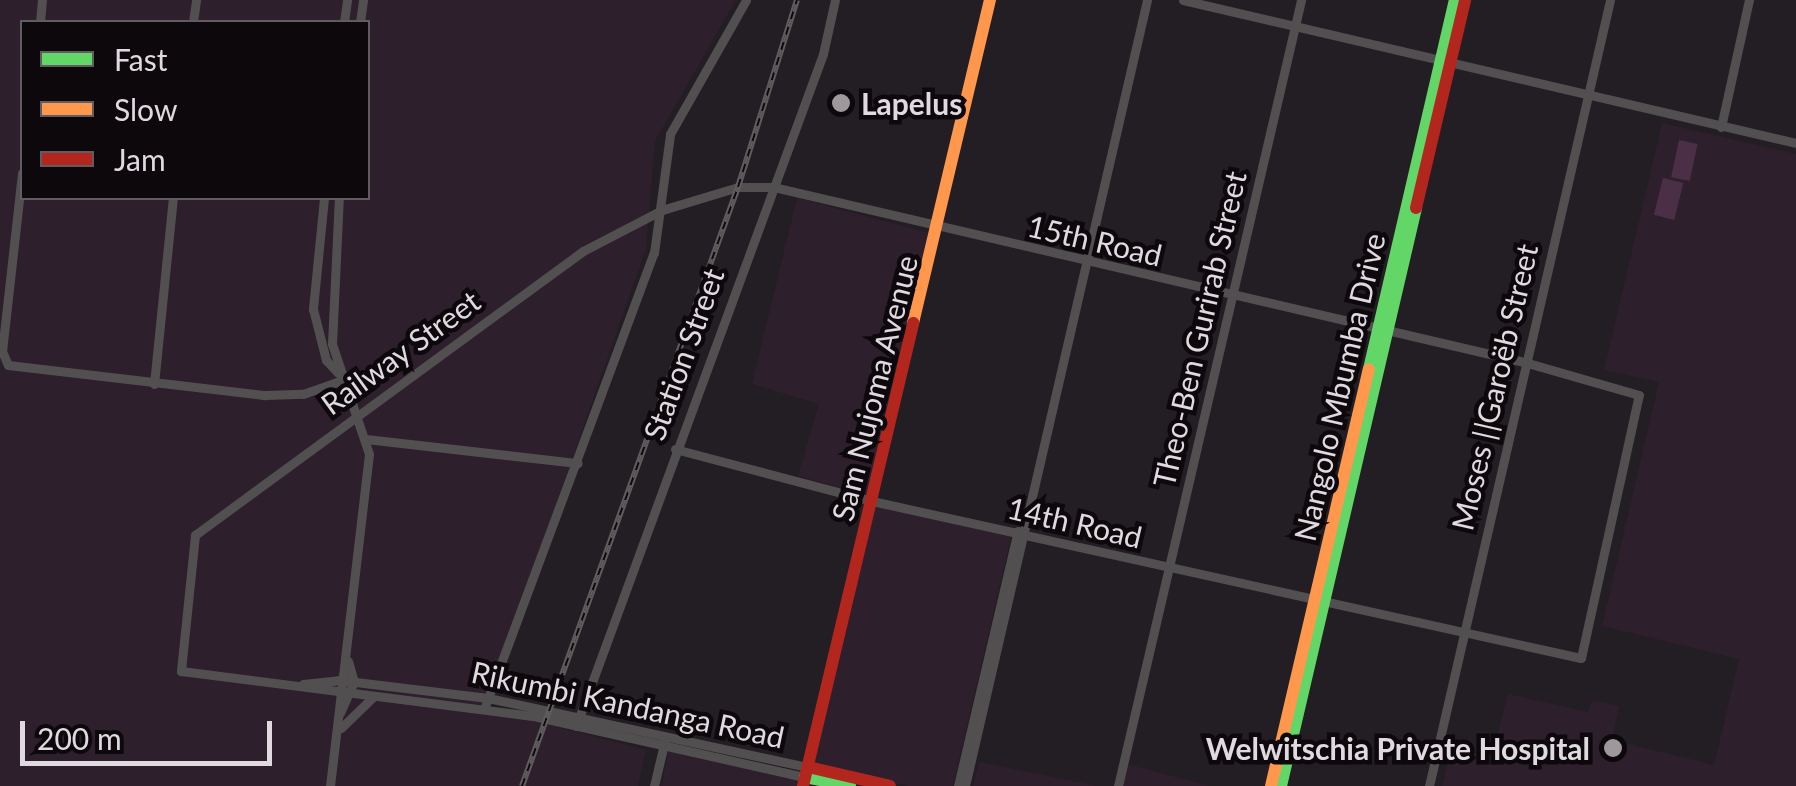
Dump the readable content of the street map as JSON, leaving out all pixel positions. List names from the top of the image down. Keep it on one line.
{"streets":{"street":["15th Road","Theo-Ben Gurirab Street","Railway Street","Station Street","Nangolo Mbumba Drive","Moses ǁGaroëb Street","Sam Nujoma Avenue","14th Road","Rikumbi Kandanga Road"]},"crossings":[["15th Road","Theo-Ben Gurirab Street"],["15th Road","Railway Street"],["15th Road","Station Street"],["15th Road","Nangolo Mbumba Drive"],["15th Road","Moses ǁGaroëb Street"],["15th Road","Sam Nujoma Avenue"],["15th Road","14th Road"],["Theo-Ben Gurirab Street","14th Road"],["Railway Street","Station Street"],["Station Street","14th Road"],["Station Street","Rikumbi Kandanga Road"],["Nangolo Mbumba Drive","14th Road"],["Moses ǁGaroëb Street","14th Road"],["Sam Nujoma Avenue","14th Road"],["Sam Nujoma Avenue","Rikumbi Kandanga Road"]],"places":["Lapelus","Welwitschia Private Hospital"],"legend":["Fast","Slow","Jam"],"scale_bar":"200 m"}
